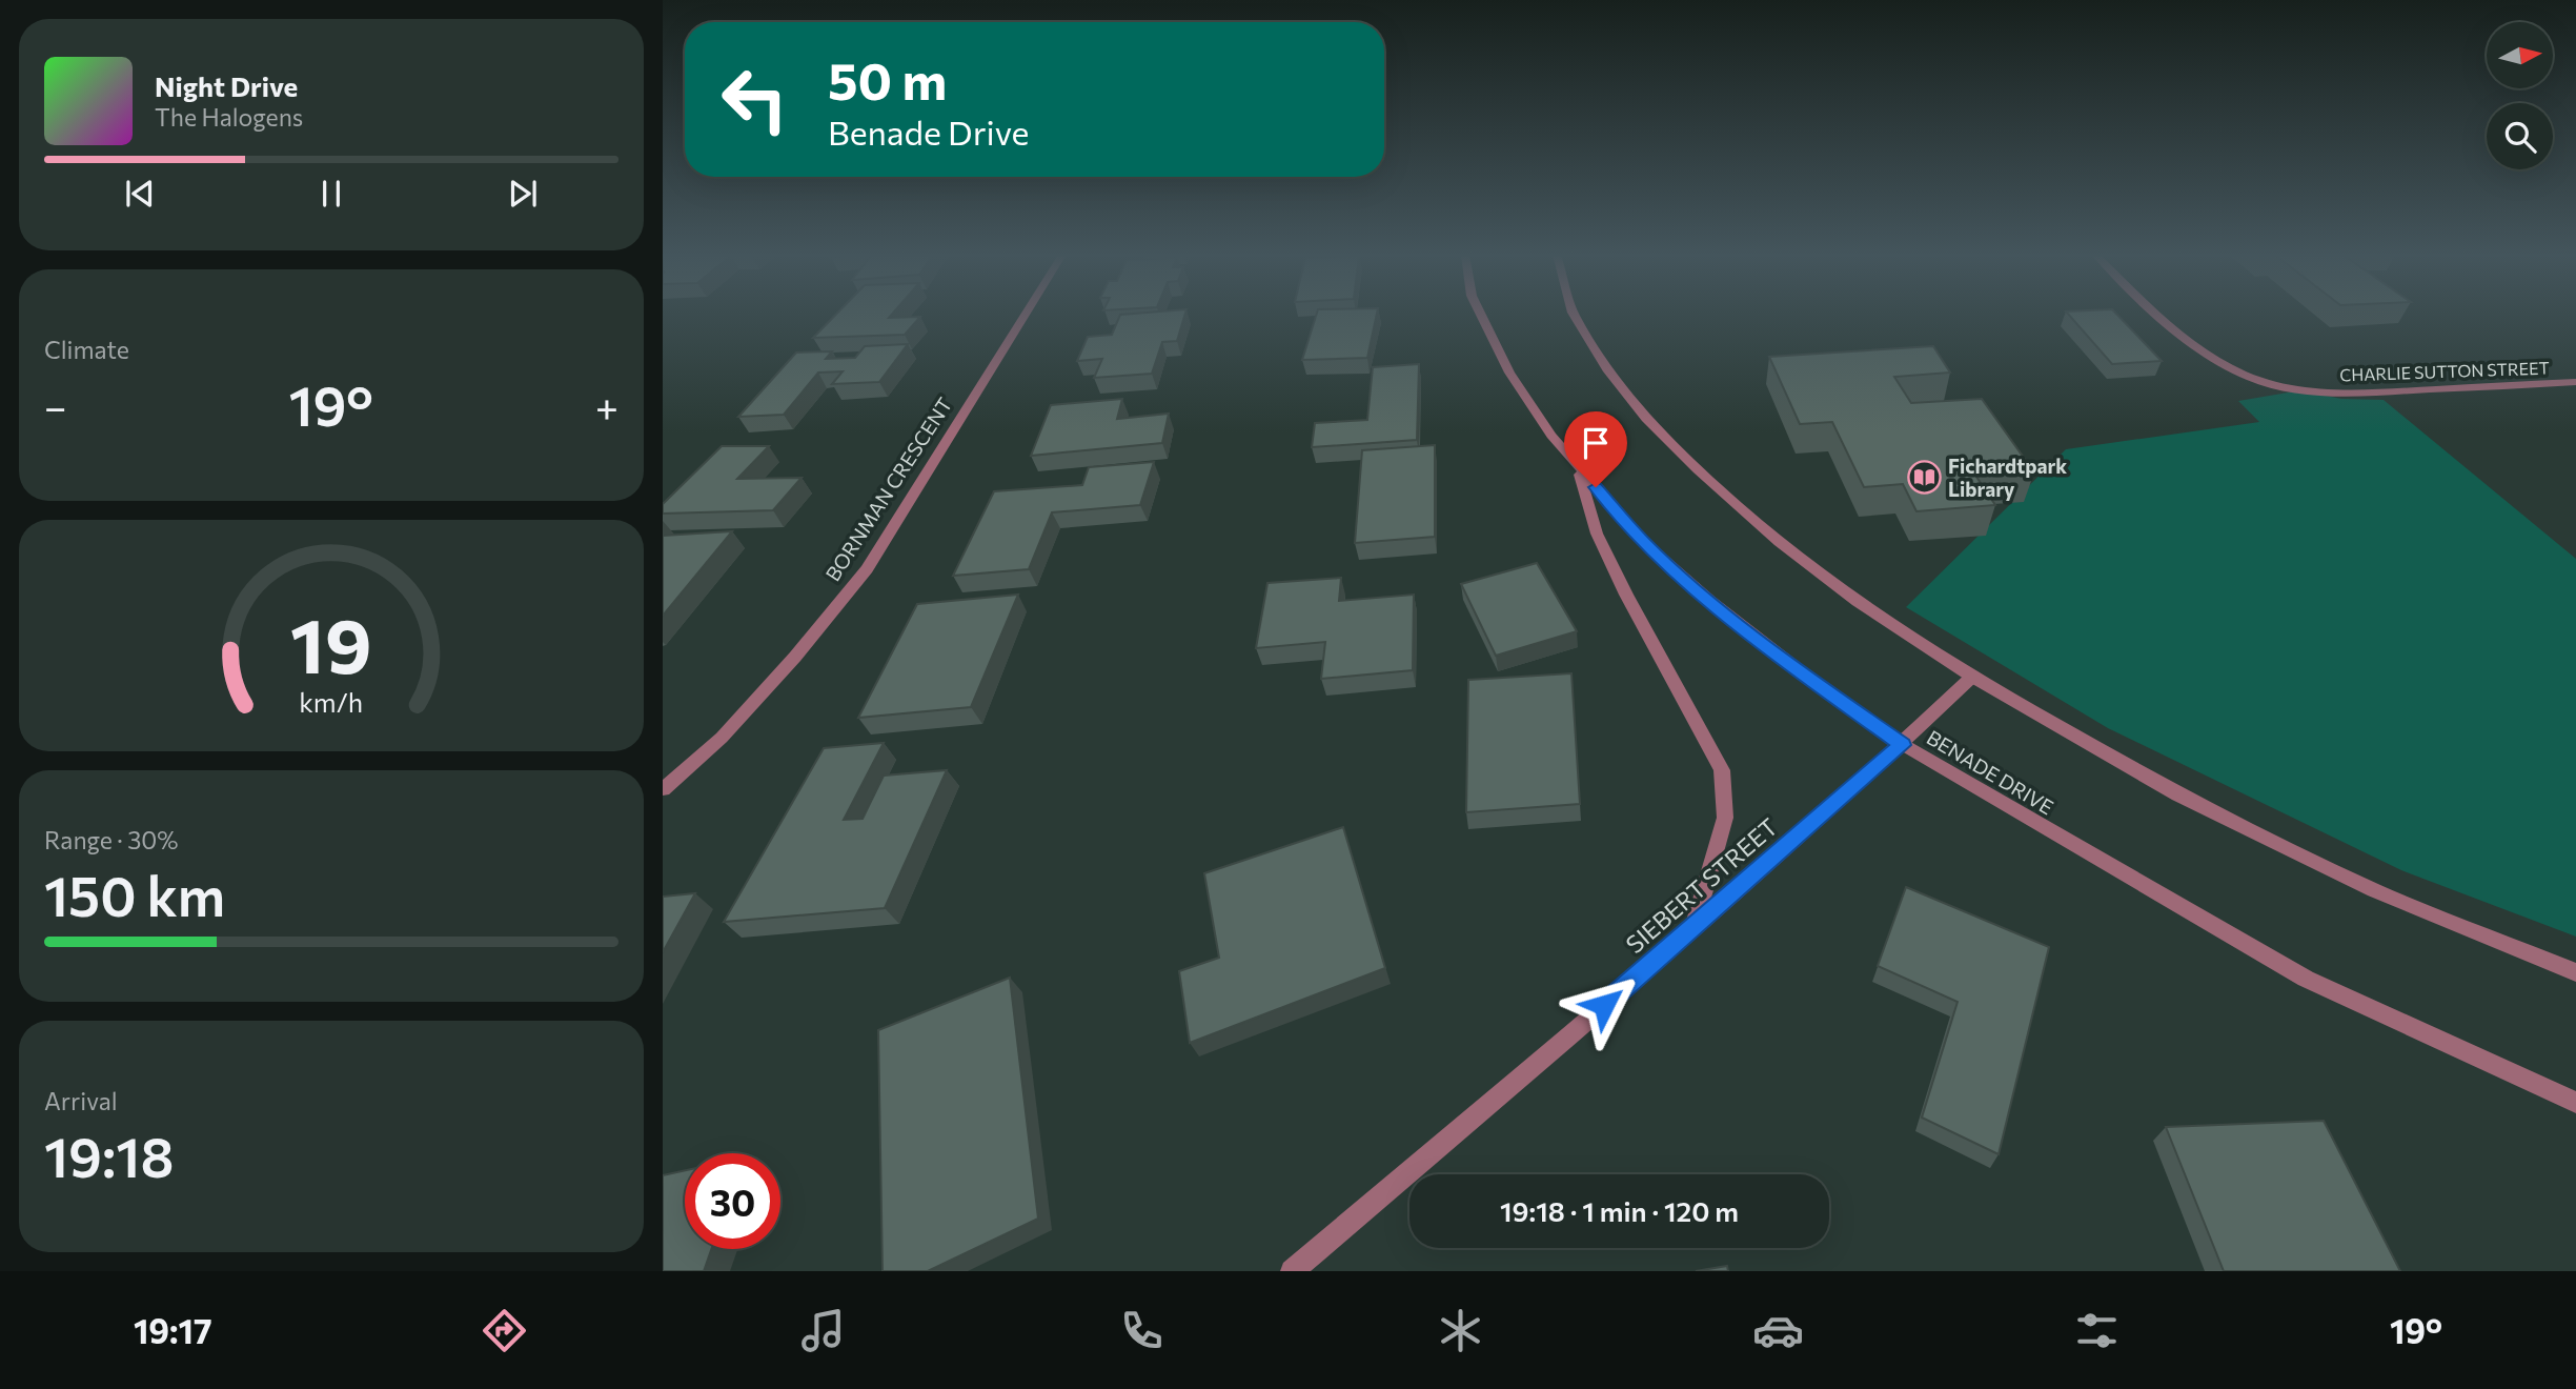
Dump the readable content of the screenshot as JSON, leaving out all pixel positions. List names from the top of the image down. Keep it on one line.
{"streets":{"street":["CHARLIE SUTTON STREET","BORNMAN CRESCENT","BENADE DRIVE","SIEBERT STREET"]},"crossings":[["BENADE DRIVE","SIEBERT STREET"]],"places":{"library":["Fichardtpark Library"]},"north":"right","page":{"turn":["50 m","Benade Drive"],"song":["Night Drive","The Halogens"],"tile":["Climate",["Range · 30%","150 km"],["Arrival","19:18"]],"heat":["−","19°","+"],"limit":"30","trip":"19:18 · 1 min · 120 m","tabs":["19:17","19°"],"gauge":["19","km/h"]}}
